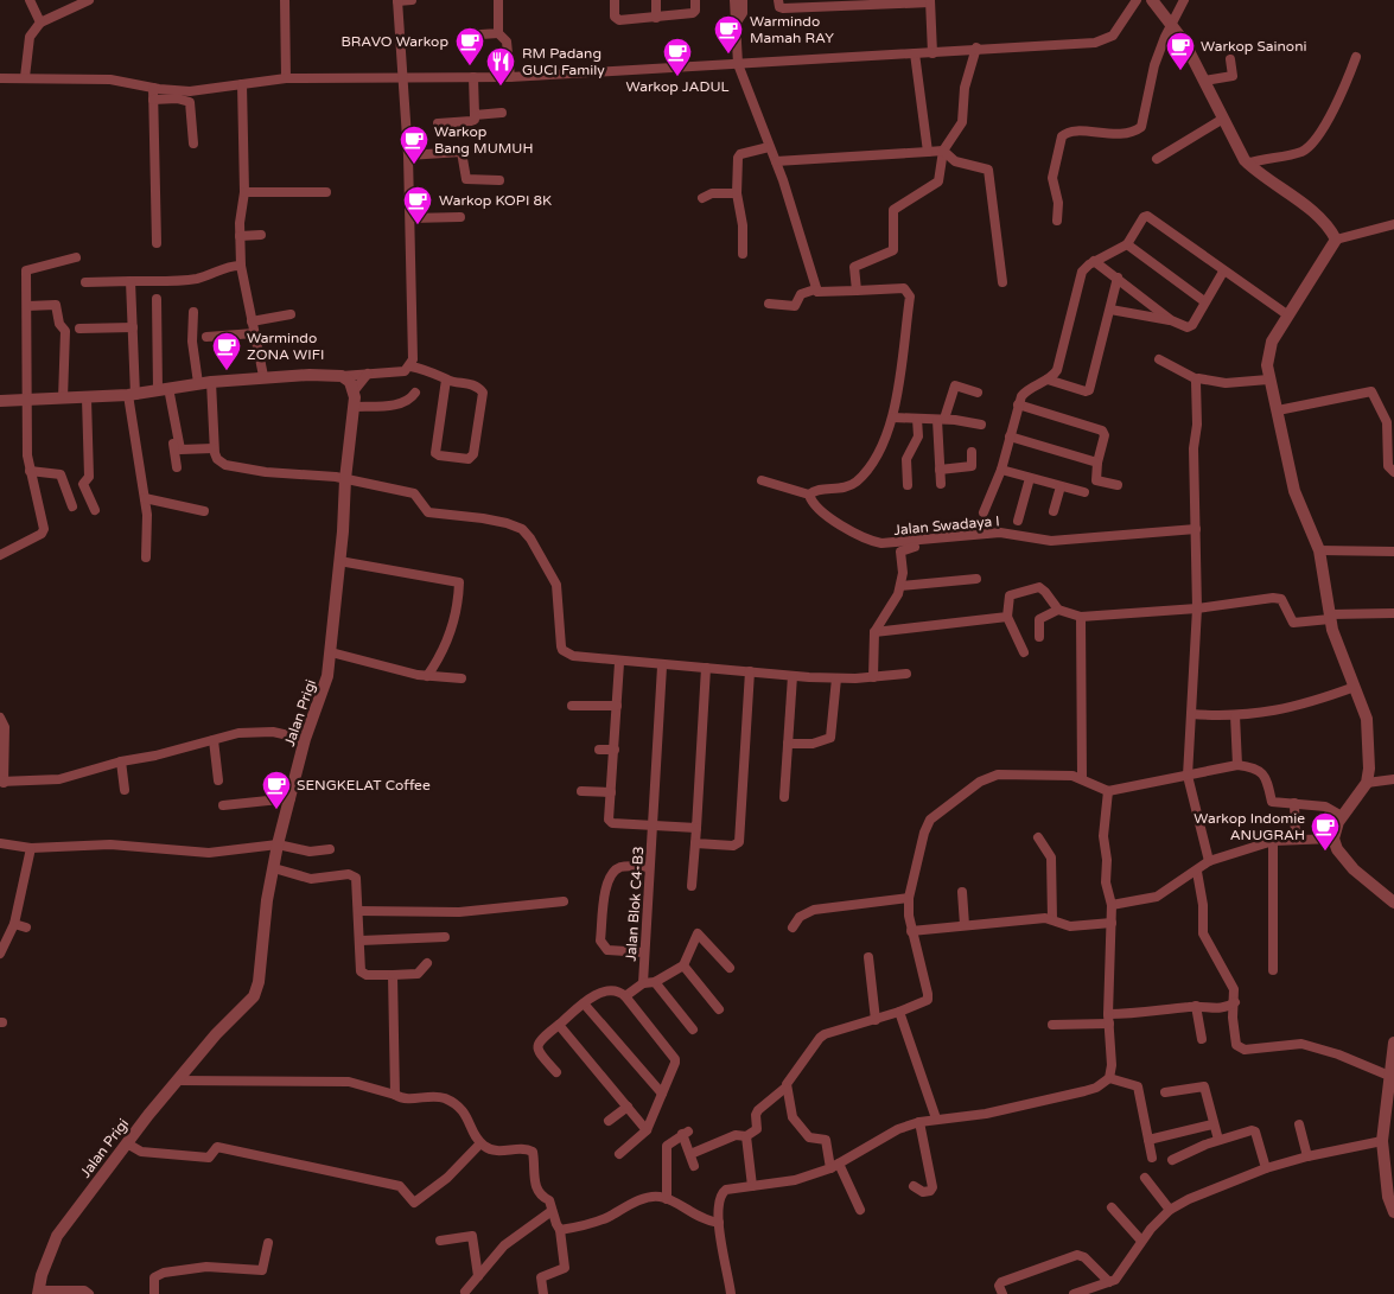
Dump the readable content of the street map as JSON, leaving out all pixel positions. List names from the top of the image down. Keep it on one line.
{"streets":{"street":["Jalan Swadaya I","Jalan Prigi","Jalan Blok C4-B3"]},"places":{"cafe":["Warmindo Mamah RAY","BRAVO Warkop","Warkop Sainoni","Warkop JADUL","Warkop Bang MUMUH","Warkop KOPI 8K","Warmindo ZONA WIFI","SENGKELAT Coffee","Warkop Indomie ANUGRAH"],"restaurant":["RM Padang GUCI Family"]}}
